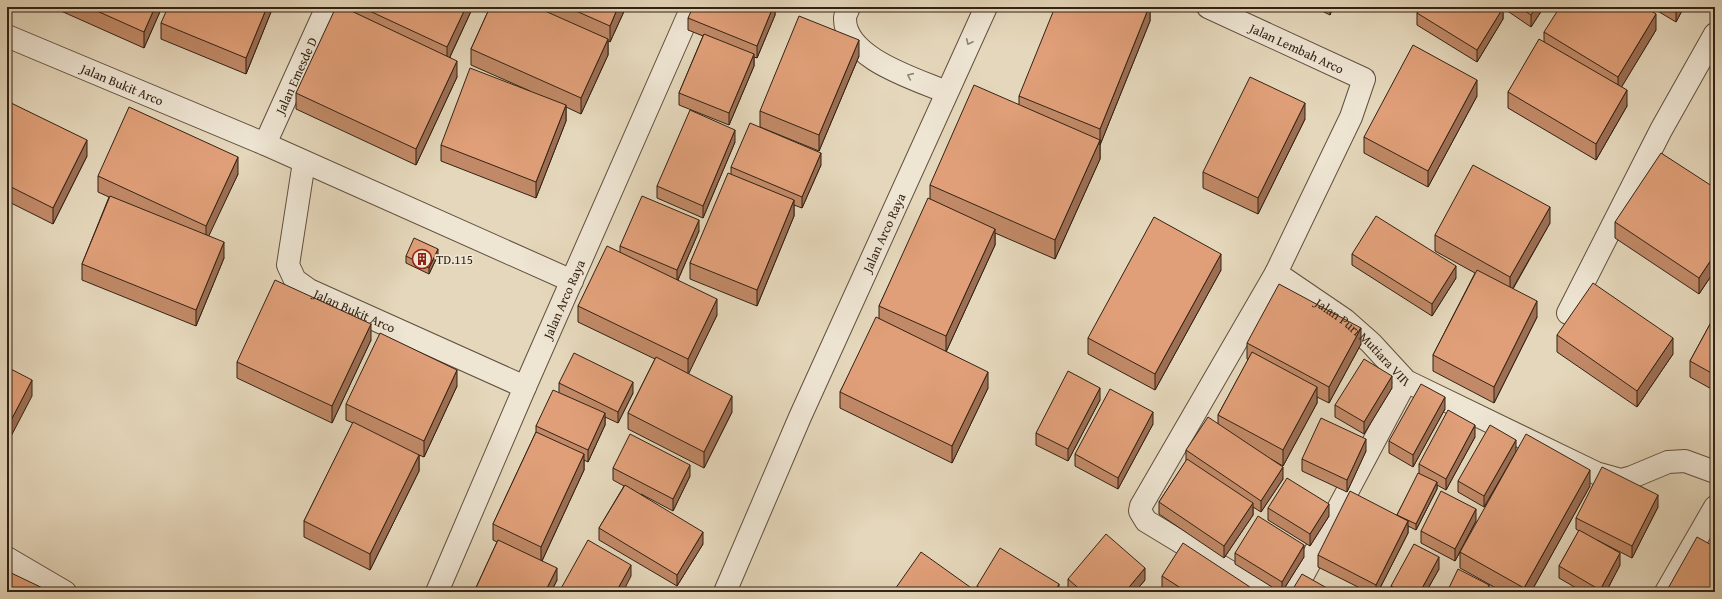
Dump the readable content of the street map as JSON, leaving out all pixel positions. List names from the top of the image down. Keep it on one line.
{"streets":{"street":["Jalan Lembah Arco","Jalan Emesde D","Jalan Bukit Arco","Jalan Arco Raya","Jalan Puri Mutiara VIII"]},"crossings":[["Jalan Lembah Arco","Jalan Puri Mutiara VIII"],["Jalan Emesde D","Jalan Bukit Arco"],["Jalan Bukit Arco","Jalan Arco Raya"]],"places":{"building":["TD.115"]}}
